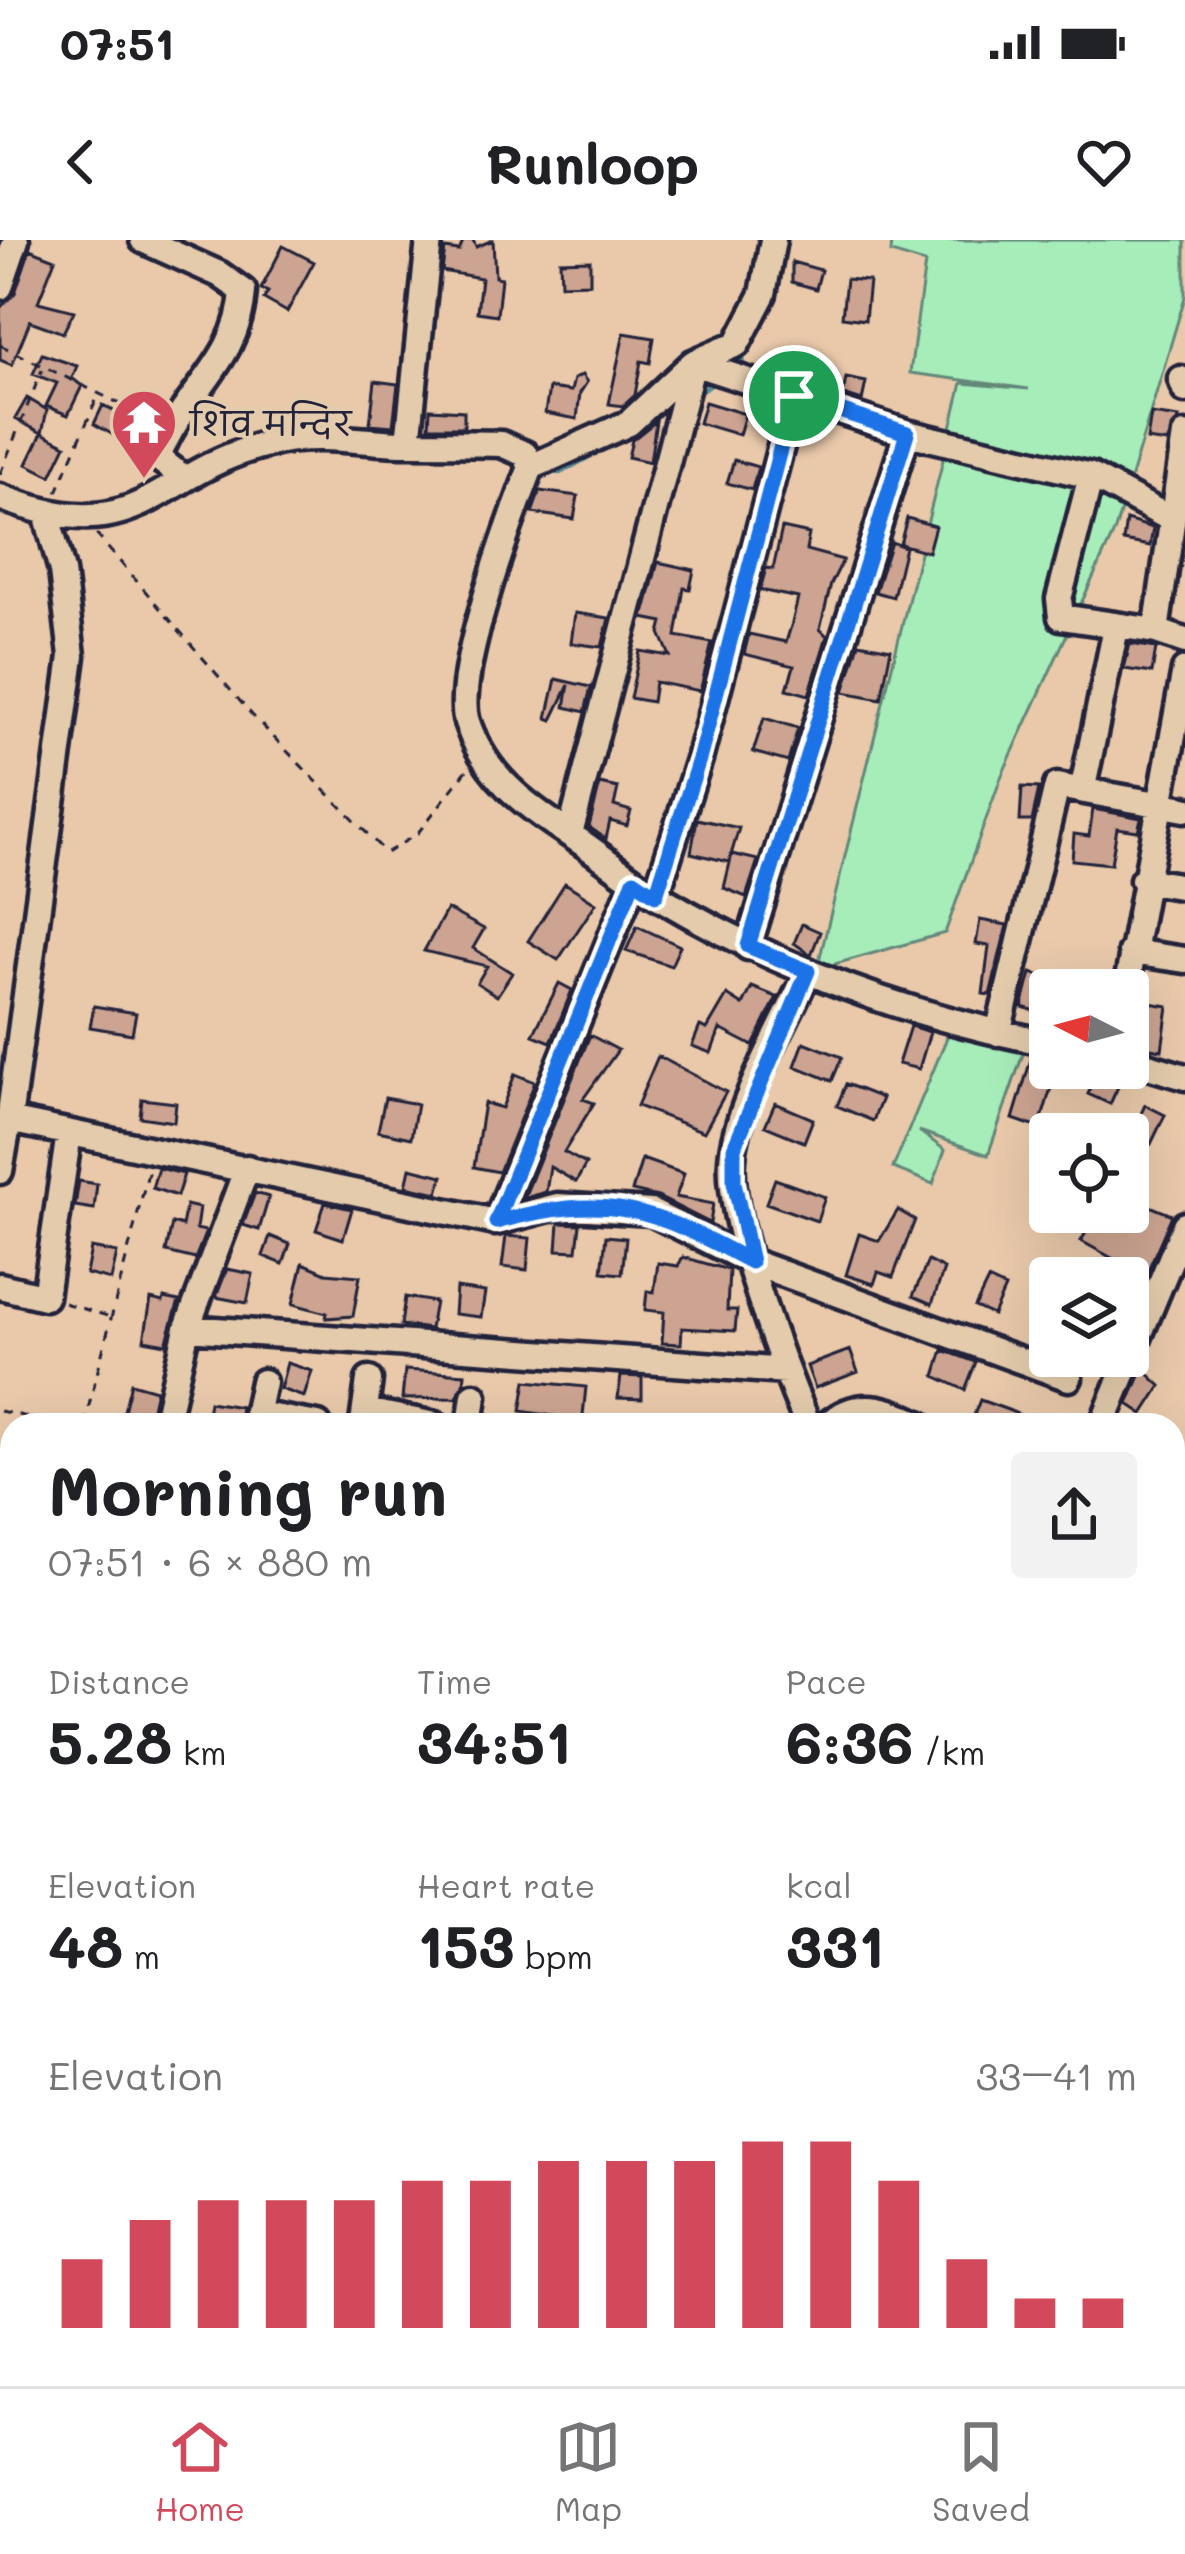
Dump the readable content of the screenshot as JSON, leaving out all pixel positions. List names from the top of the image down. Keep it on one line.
{"places":{"temple":["शिव मन्दिर"]},"north":"left","page":{"status":"07:51","header":"Runloop","heading":["Morning run","07:51 · 6 × 880 m"],"stats":[["Distance","5.28 km"],["Time","34:51"],["Pace","6:36 /km"],["Elevation","48 m"],["Heart rate","153 bpm"],["kcal","331"]],"chart":["Elevation","33–41 m"],"tabs":["Home","Map","Saved"]}}
